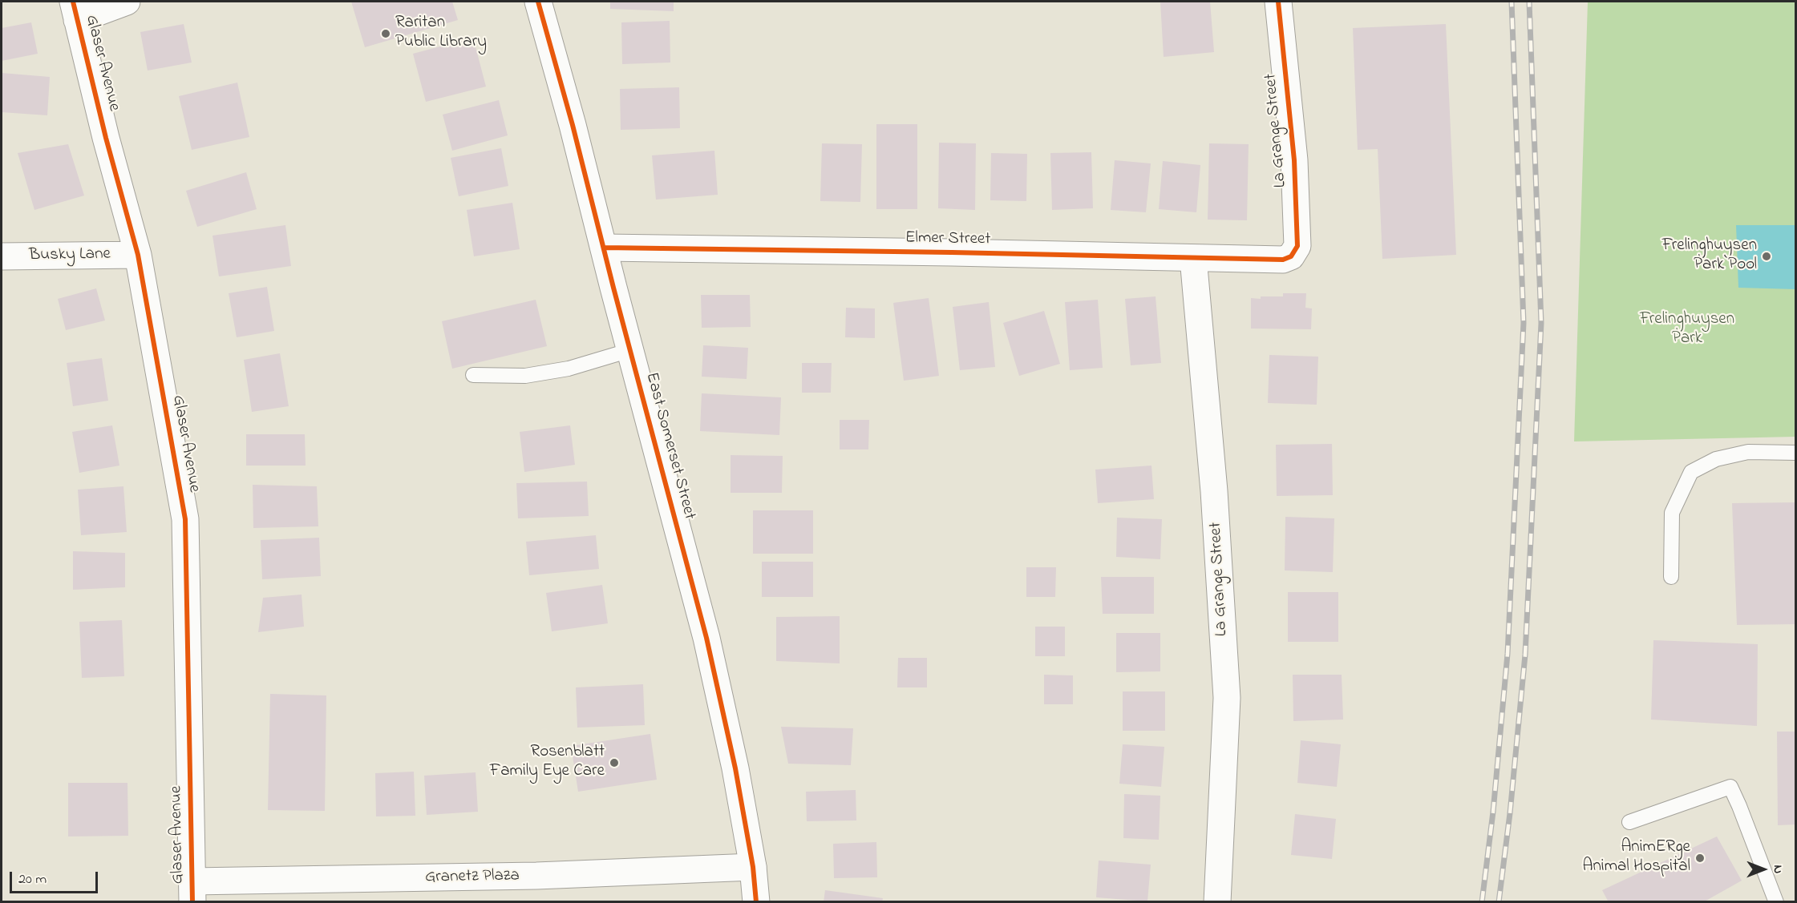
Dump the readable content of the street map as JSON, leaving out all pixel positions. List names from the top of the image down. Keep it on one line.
{"streets":{"street":["Glaser Avenue","La Grange Street","Elmer Street","Busky Lane","East Somerset Street","Granetz Plaza"]},"crossings":[["Glaser Avenue","Busky Lane"],["Glaser Avenue","Granetz Plaza"],["La Grange Street","Elmer Street"],["Elmer Street","East Somerset Street"],["East Somerset Street","Granetz Plaza"]],"parks":["Frelinghuysen Park"],"places":["Raritan Public Library","Frelinghuysen Park Pool","Rosenblatt Family Eye Care","AnimERge Animal Hospital"],"scale_bar":"20 m","north":"right"}
